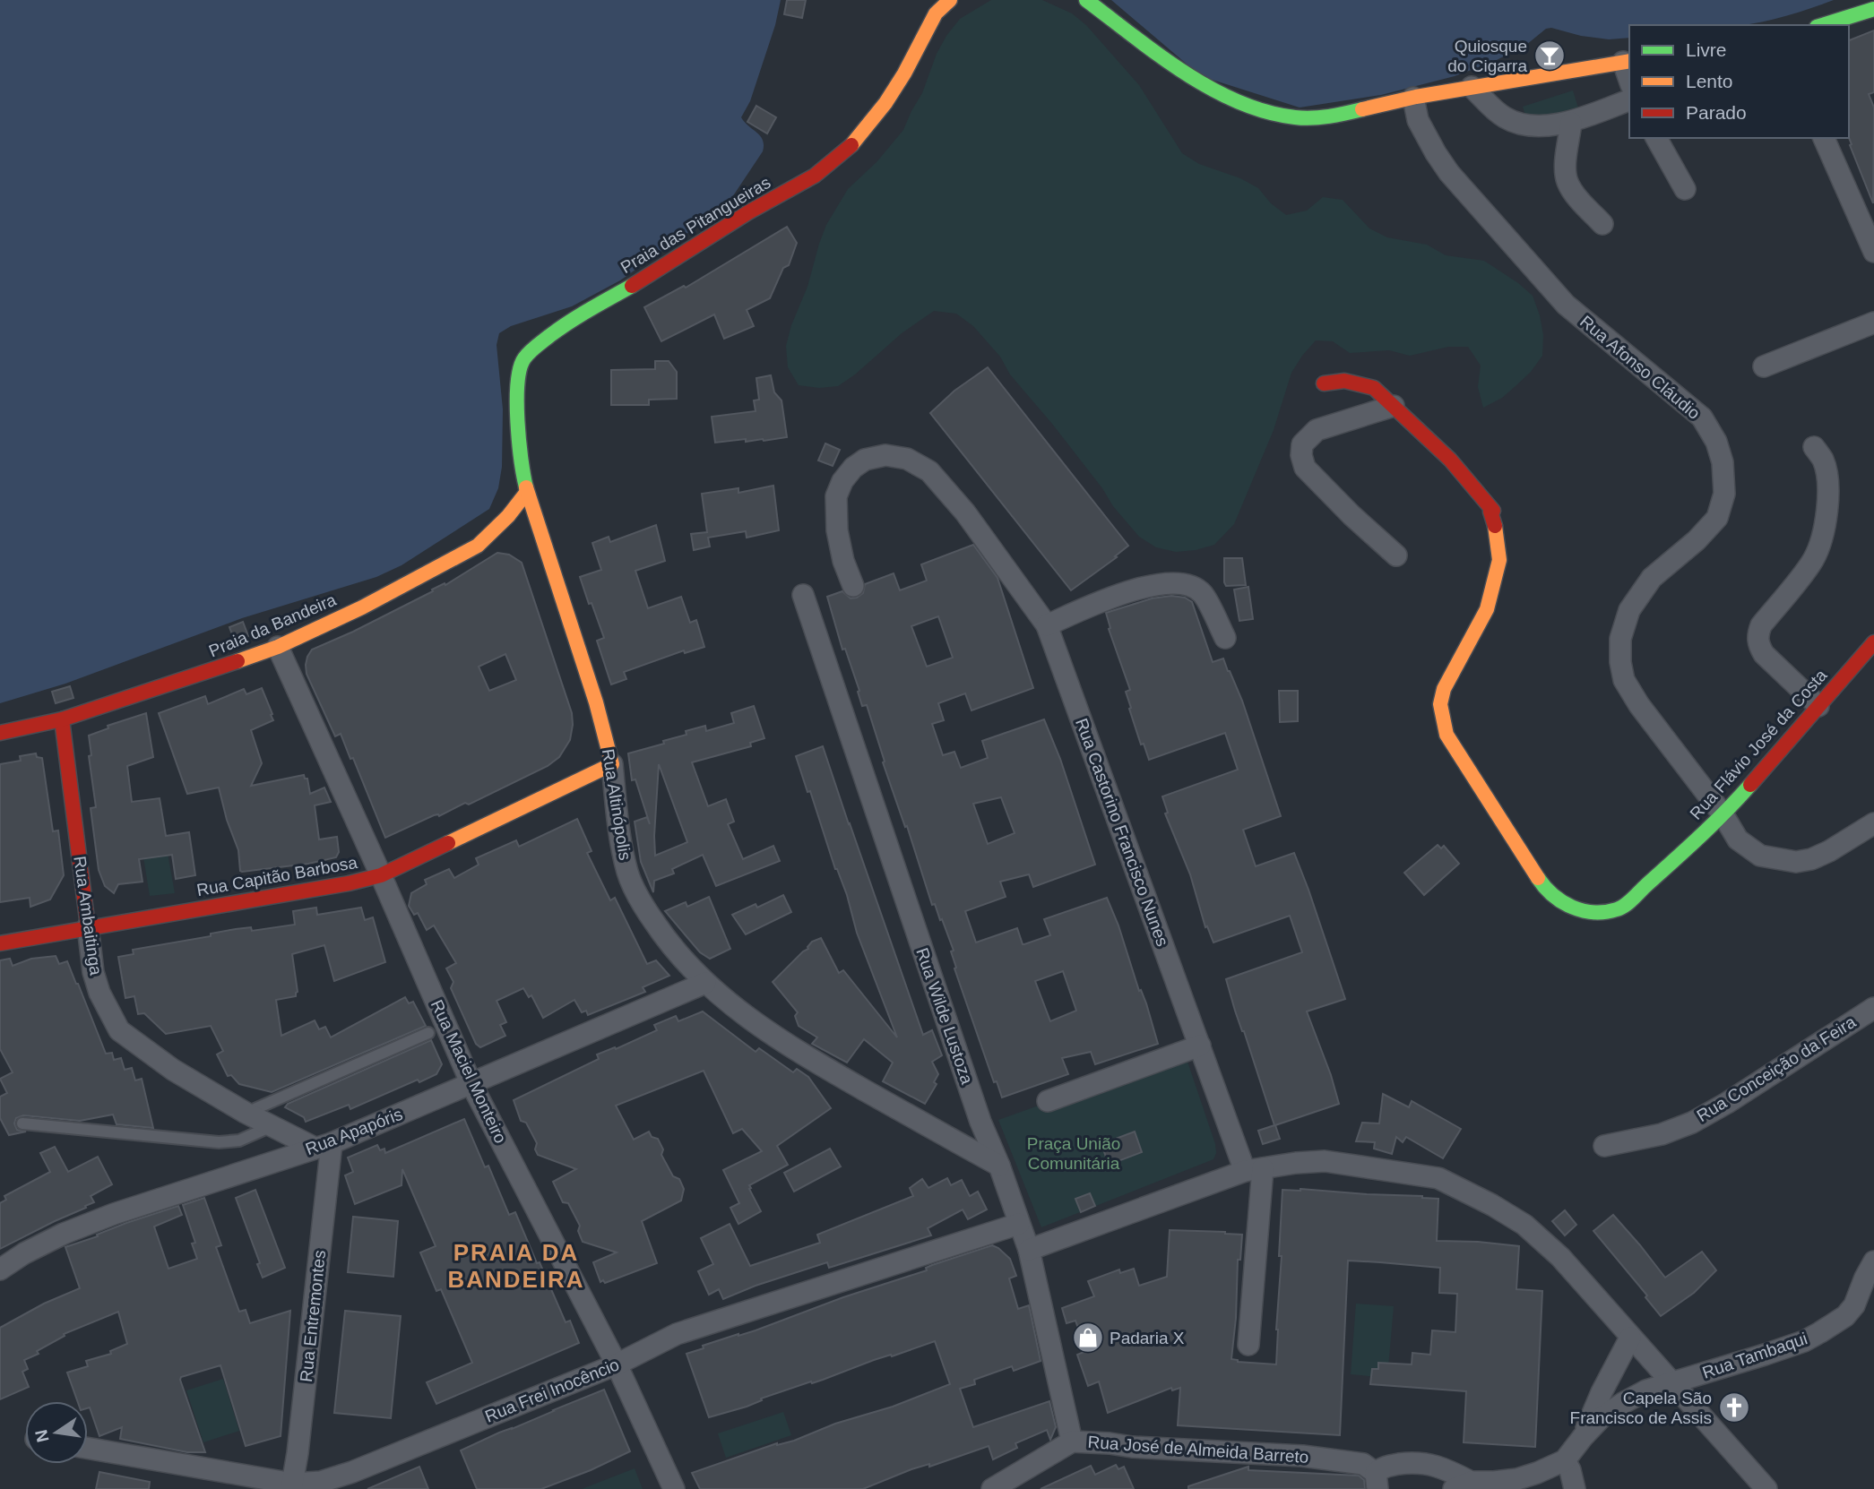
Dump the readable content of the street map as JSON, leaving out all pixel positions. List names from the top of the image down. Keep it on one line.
{"streets":{"main road":["Praia das Pitangueiras","Praia da Bandeira","Rua Flávio José da Costa","Rua Altinópolis","Rua Capitão Barbosa","Rua Ambaitinga"],"street":["Rua Afonso Cláudio","Rua Castorino Francisco Nunes","Rua Wilde Lustoza","Rua Conceição da Feira","Rua Maciel Monteiro","Rua Apapóris","Rua Entremontes","Rua Tambaqui","Rua Frei Inocêncio","Rua José de Almeida Barreto"]},"crossings":[["Praia das Pitangueiras","Praia da Bandeira"],["Praia das Pitangueiras","Rua Altinópolis"],["Rua Afonso Cláudio","Rua Flávio José da Costa"],["Praia da Bandeira","Rua Altinópolis"],["Praia da Bandeira","Rua Ambaitinga"],["Praia da Bandeira","Rua Maciel Monteiro"],["Rua Altinópolis","Rua Capitão Barbosa"],["Rua Altinópolis","Rua Wilde Lustoza"],["Rua Altinópolis","Rua Apapóris"],["Rua Capitão Barbosa","Rua Ambaitinga"],["Rua Capitão Barbosa","Rua Maciel Monteiro"],["Rua Ambaitinga","Rua Apapóris"],["Rua Ambaitinga","Rua Entremontes"],["Rua Wilde Lustoza","Rua Frei Inocêncio"],["Rua Wilde Lustoza","Rua José de Almeida Barreto"],["Rua Maciel Monteiro","Rua Apapóris"],["Rua Maciel Monteiro","Rua Frei Inocêncio"],["Rua Apapóris","Rua Entremontes"],["Rua Entremontes","Rua Frei Inocêncio"]],"districts":["PRAIA DA BANDEIRA"],"parks":["Praça União Comunitária"],"places":{"bar":["Quiosque do Cigarra"],"shop":["Padaria X"],"church":["Capela São Francisco de Assis"]},"legend":["Livre","Lento","Parado"],"north":"left"}
